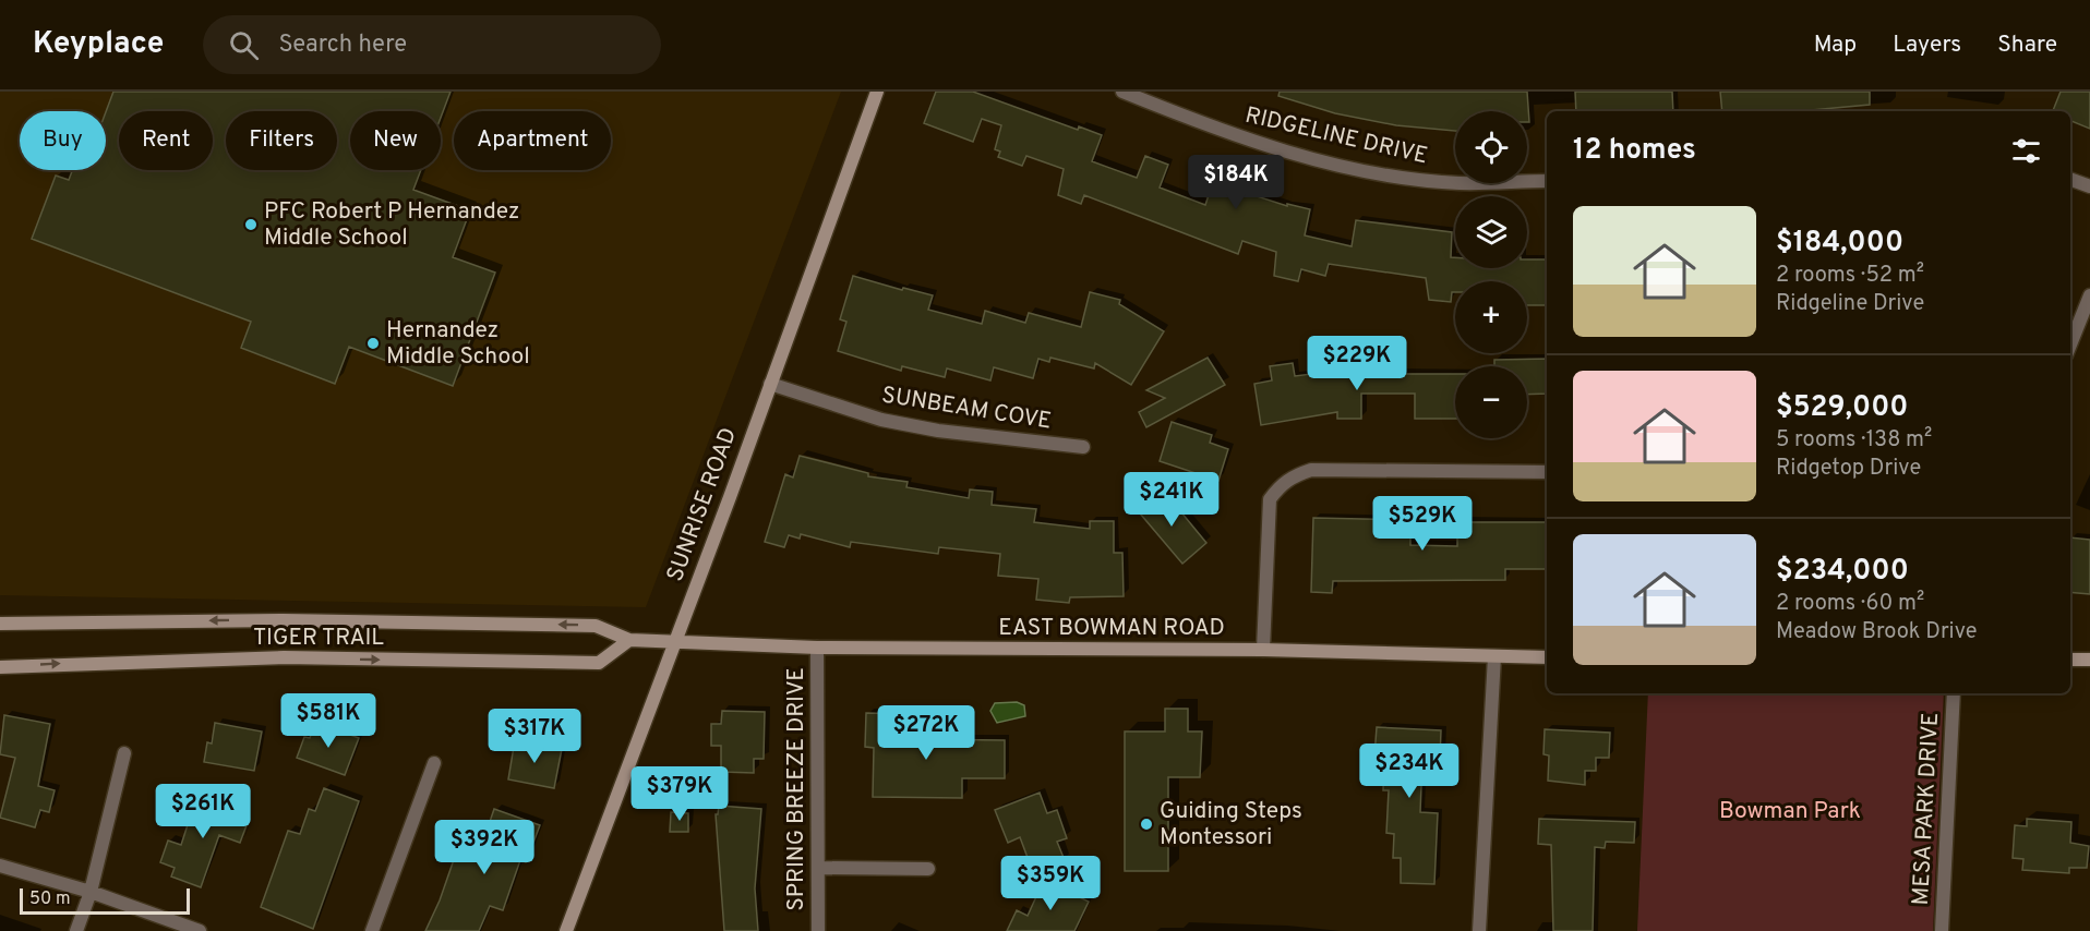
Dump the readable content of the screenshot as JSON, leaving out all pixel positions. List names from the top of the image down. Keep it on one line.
{"streets":{"street":["RIDGELINE DRIVE","SUNBEAM COVE","SUNRISE ROAD","EAST BOWMAN ROAD","TIGER TRAIL","SPRING BREEZE DRIVE","MESA PARK DRIVE"]},"crossings":[["SUNBEAM COVE","SUNRISE ROAD"],["SUNRISE ROAD","EAST BOWMAN ROAD"],["SUNRISE ROAD","TIGER TRAIL"],["EAST BOWMAN ROAD","TIGER TRAIL"],["EAST BOWMAN ROAD","SPRING BREEZE DRIVE"]],"parks":["Bowman Park"],"places":["PFC Robert P Hernandez Middle School","Hernandez Middle School","Guiding Steps Montessori"],"scale_bar":"50 m","page":{"header":"Keyplace","search":"Search here","nav":["Map","Layers","Share"],"map_buttons":["+","−"],"chip":["Buy","Rent","Filters","New","Apartment"],"heading":"12 homes","price":["$184K","$229K","$241K","$529K","$581K","$272K","$317K","$234K","$379K","$261K","$392K","$359K"],"list":[{"name":"$184,000","note":"2 rooms · 52 m² · Ridgeline Drive"},{"name":"$529,000","note":"5 rooms · 138 m² · Ridgetop Drive"},{"name":"$234,000","note":"2 rooms · 60 m² · Meadow Brook Drive"}],"scale":"50 m"}}
